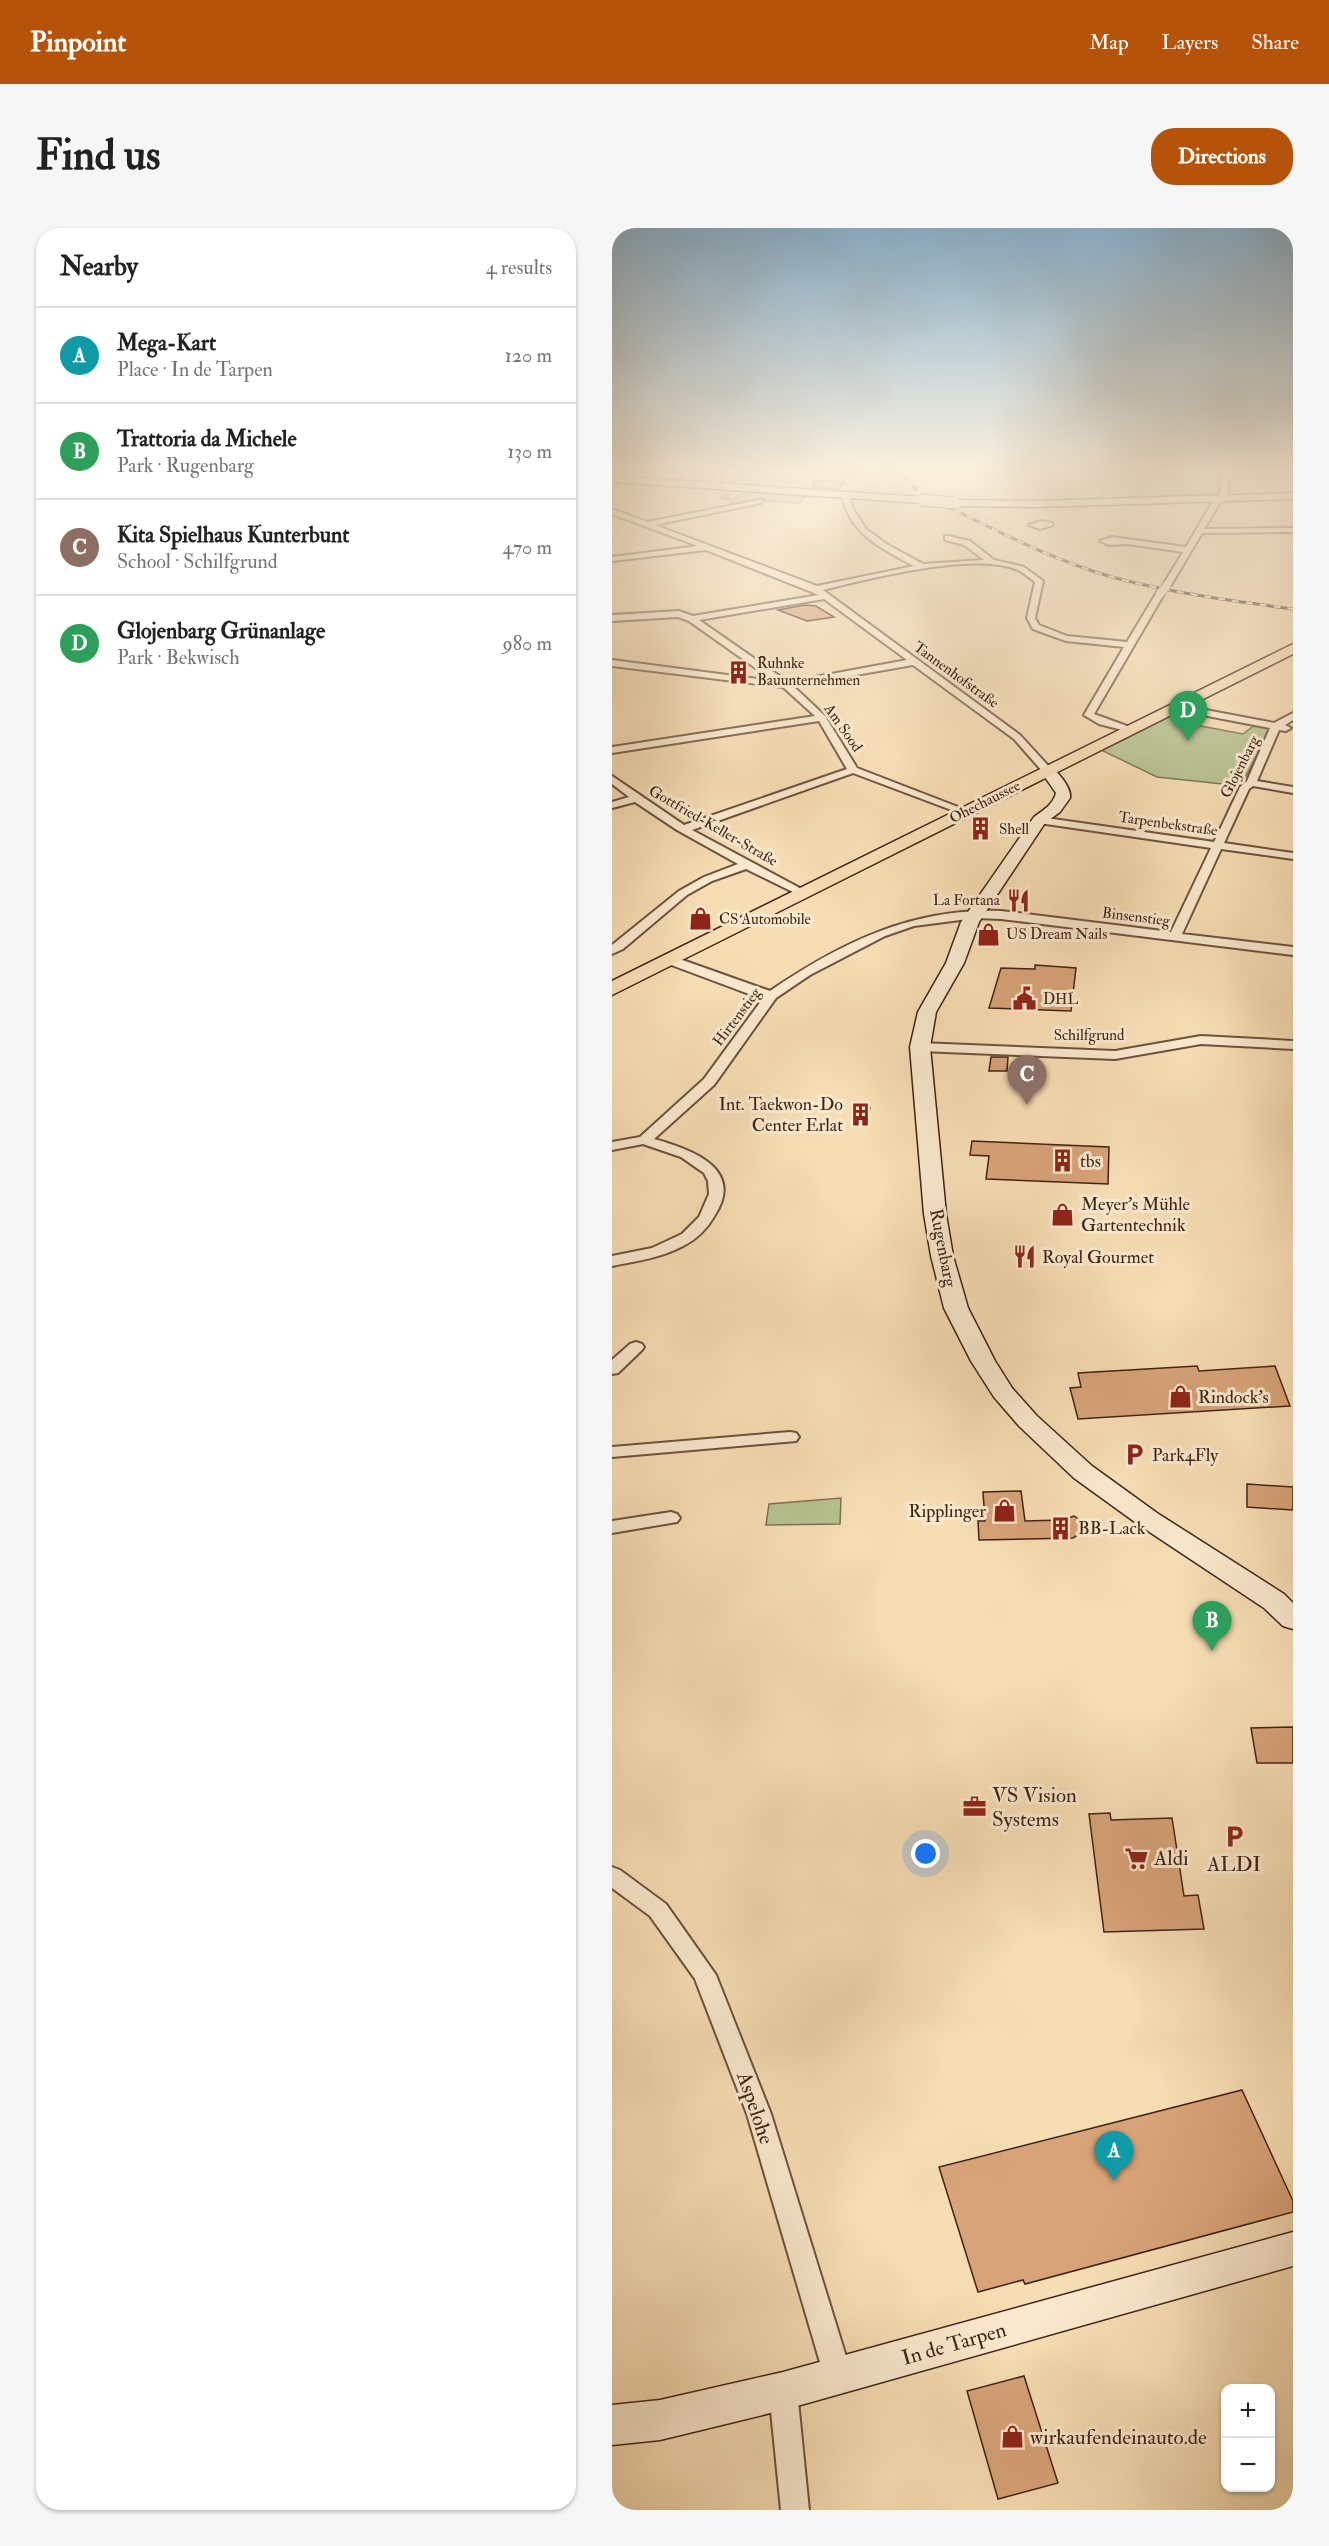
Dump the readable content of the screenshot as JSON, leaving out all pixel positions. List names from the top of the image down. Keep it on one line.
{"streets":{"main road":["Ohechaussee"],"street":["Tannenhofstraße","Am Sood","Glojenbarg","Tarpenbekstraße","Gottfried-Keller-Straße","Binsenstieg","Hirtenstieg","Schilfgrund","Rugenbarg","Aspelohe","In de Tarpen"]},"crossings":[["Tannenhofstraße","Ohechaussee"],["Tannenhofstraße","Rugenbarg"],["Am Sood","Ohechaussee"],["Glojenbarg","Tarpenbekstraße"],["Glojenbarg","Binsenstieg"],["Ohechaussee","Gottfried-Keller-Straße"],["Ohechaussee","Rugenbarg"],["Tarpenbekstraße","Rugenbarg"],["Binsenstieg","Hirtenstieg"],["Binsenstieg","Rugenbarg"],["Hirtenstieg","Rugenbarg"],["Schilfgrund","Rugenbarg"],["Aspelohe","In de Tarpen"]],"places":{"building":["Ruhnke Bauunternehmen","Shell","Int. Taekwon-Do Center Erlat","tbs","BB-Lack"],"restaurant":["La Fortana","Royal Gourmet"],"shop":["CS Automobile","US Dream Nails","Meyer’s Mühle Gartentechnik","Rindock's","Ripplinger","wirkaufendeinauto.de"],"public building":["DHL"],"parking":["Park4Fly","ALDI"],"office":["VS Vision Systems"],"supermarket":["Aldi"]},"page":{"header":"Pinpoint","nav":["Map","Layers","Share"],"buttons":"Directions","title":"Find us","heading":["Nearby","4 results"],"list":[{"mark":"A","name":"Mega-Kart","note":"Place · In de Tarpen","value":"120 m"},{"mark":"B","name":"Trattoria da Michele","note":"Park · Rugenbarg","value":"130 m"},{"mark":"C","name":"Kita Spielhaus Kunterbunt","note":"School · Schilfgrund","value":"470 m"},{"mark":"D","name":"Glojenbarg Grünanlage","note":"Park · Bekwisch","value":"980 m"}],"pins":["D","C","B","A"],"map_buttons":["+","−"]}}
